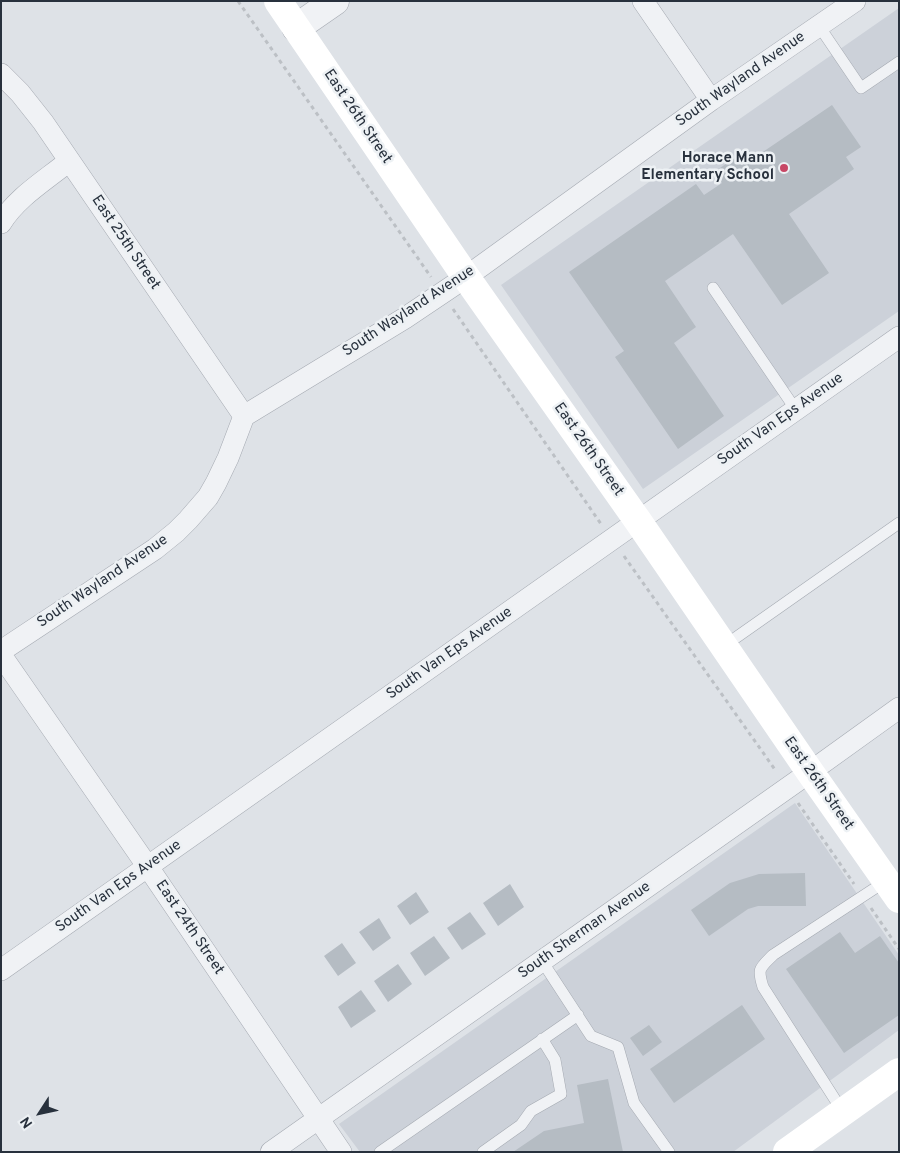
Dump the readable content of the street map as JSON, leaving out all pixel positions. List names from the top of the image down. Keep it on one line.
{"streets":{"main road":["East 26th Street"],"street":["South Wayland Avenue","East 25th Street","South Van Eps Avenue","East 24th Street","South Sherman Avenue"]},"crossings":[["South Wayland Avenue","East 26th Street"],["South Wayland Avenue","East 25th Street"],["East 26th Street","South Van Eps Avenue"],["East 26th Street","South Sherman Avenue"],["South Van Eps Avenue","East 24th Street"],["East 24th Street","South Sherman Avenue"]],"places":["Horace Mann Elementary School"],"north":"bottom left"}
